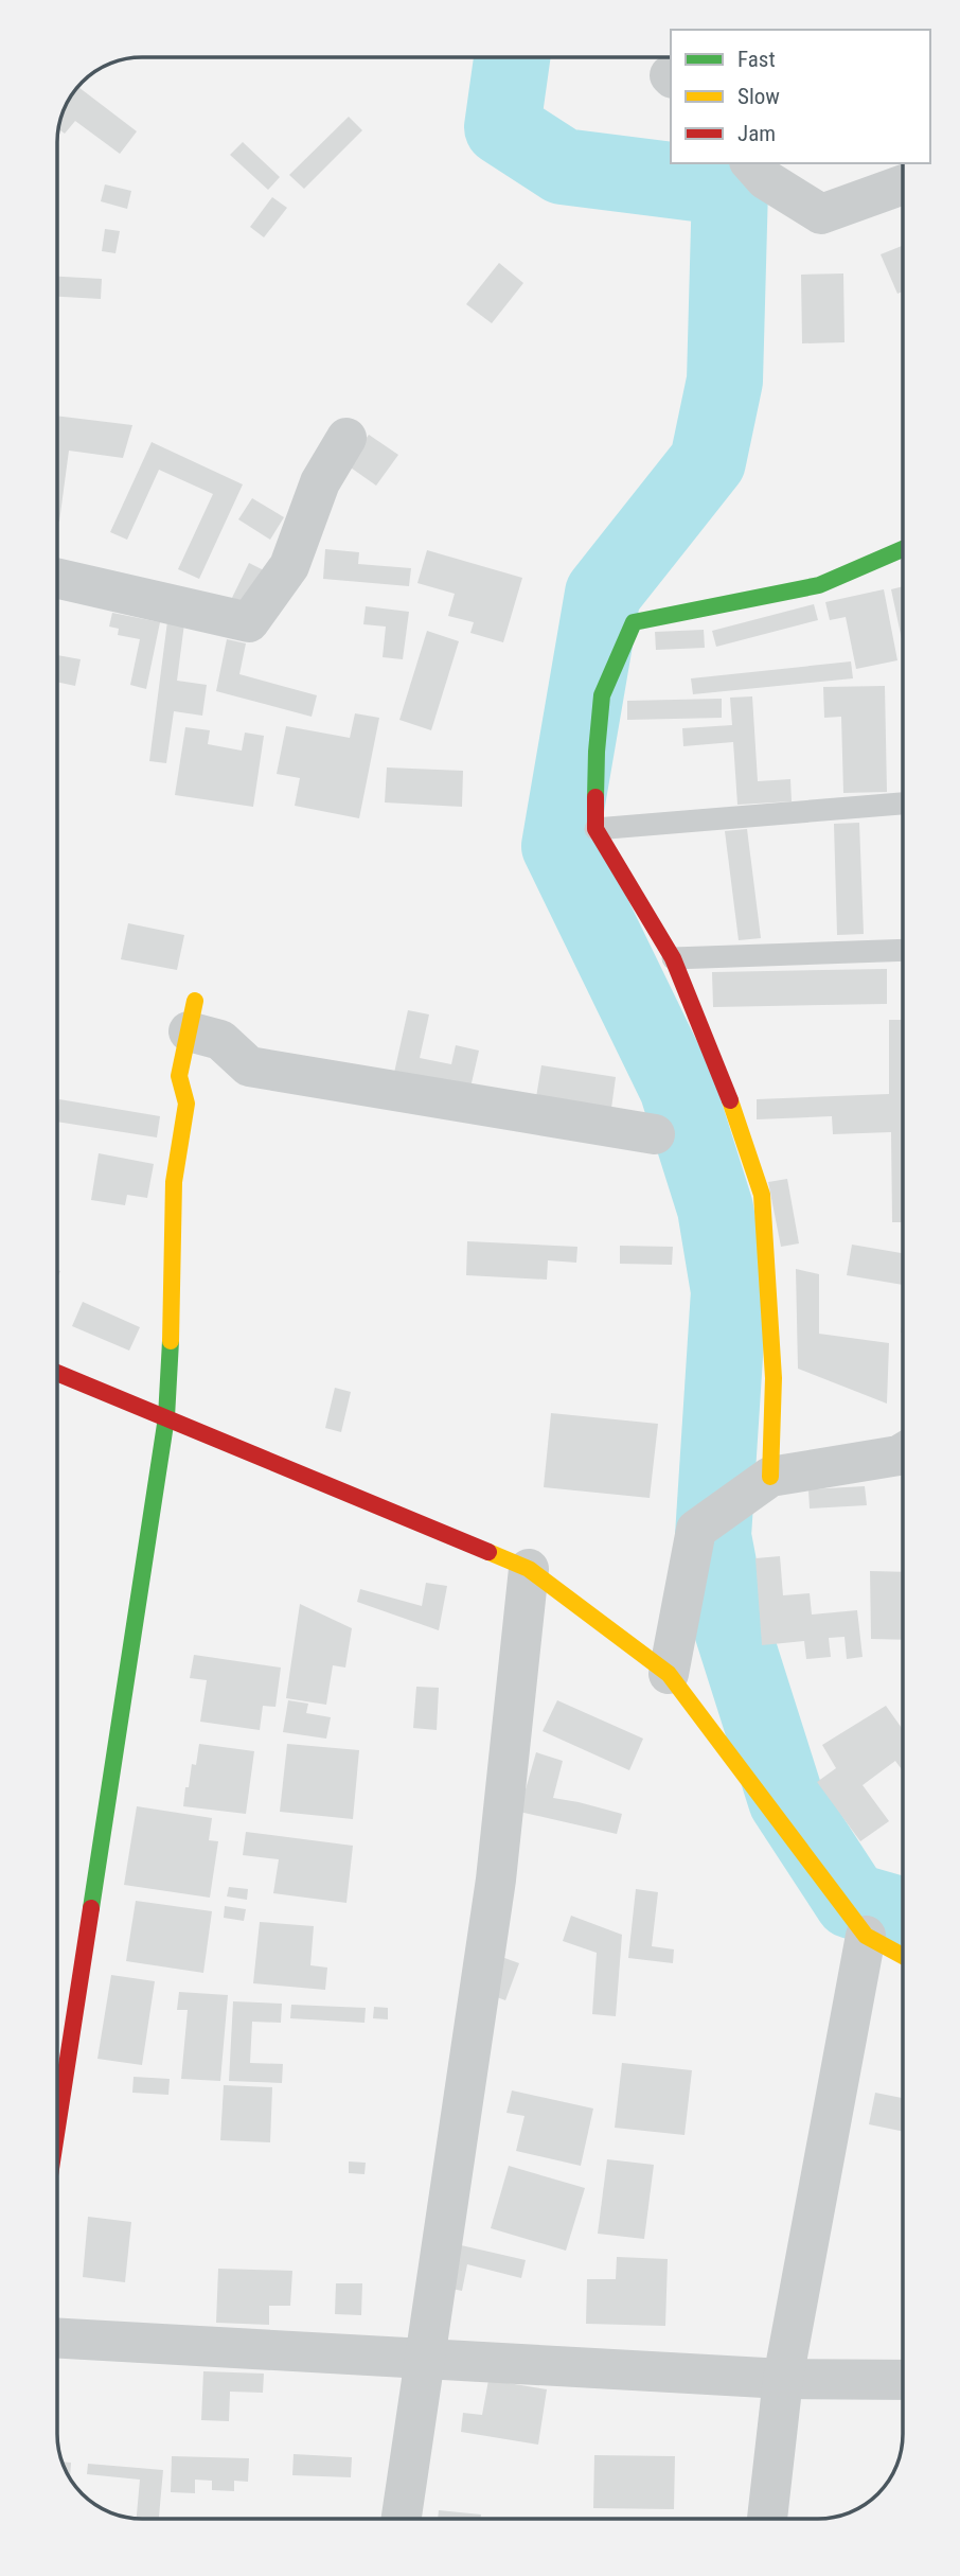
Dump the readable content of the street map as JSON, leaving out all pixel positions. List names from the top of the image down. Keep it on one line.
{"legend":["Fast","Slow","Jam"]}
